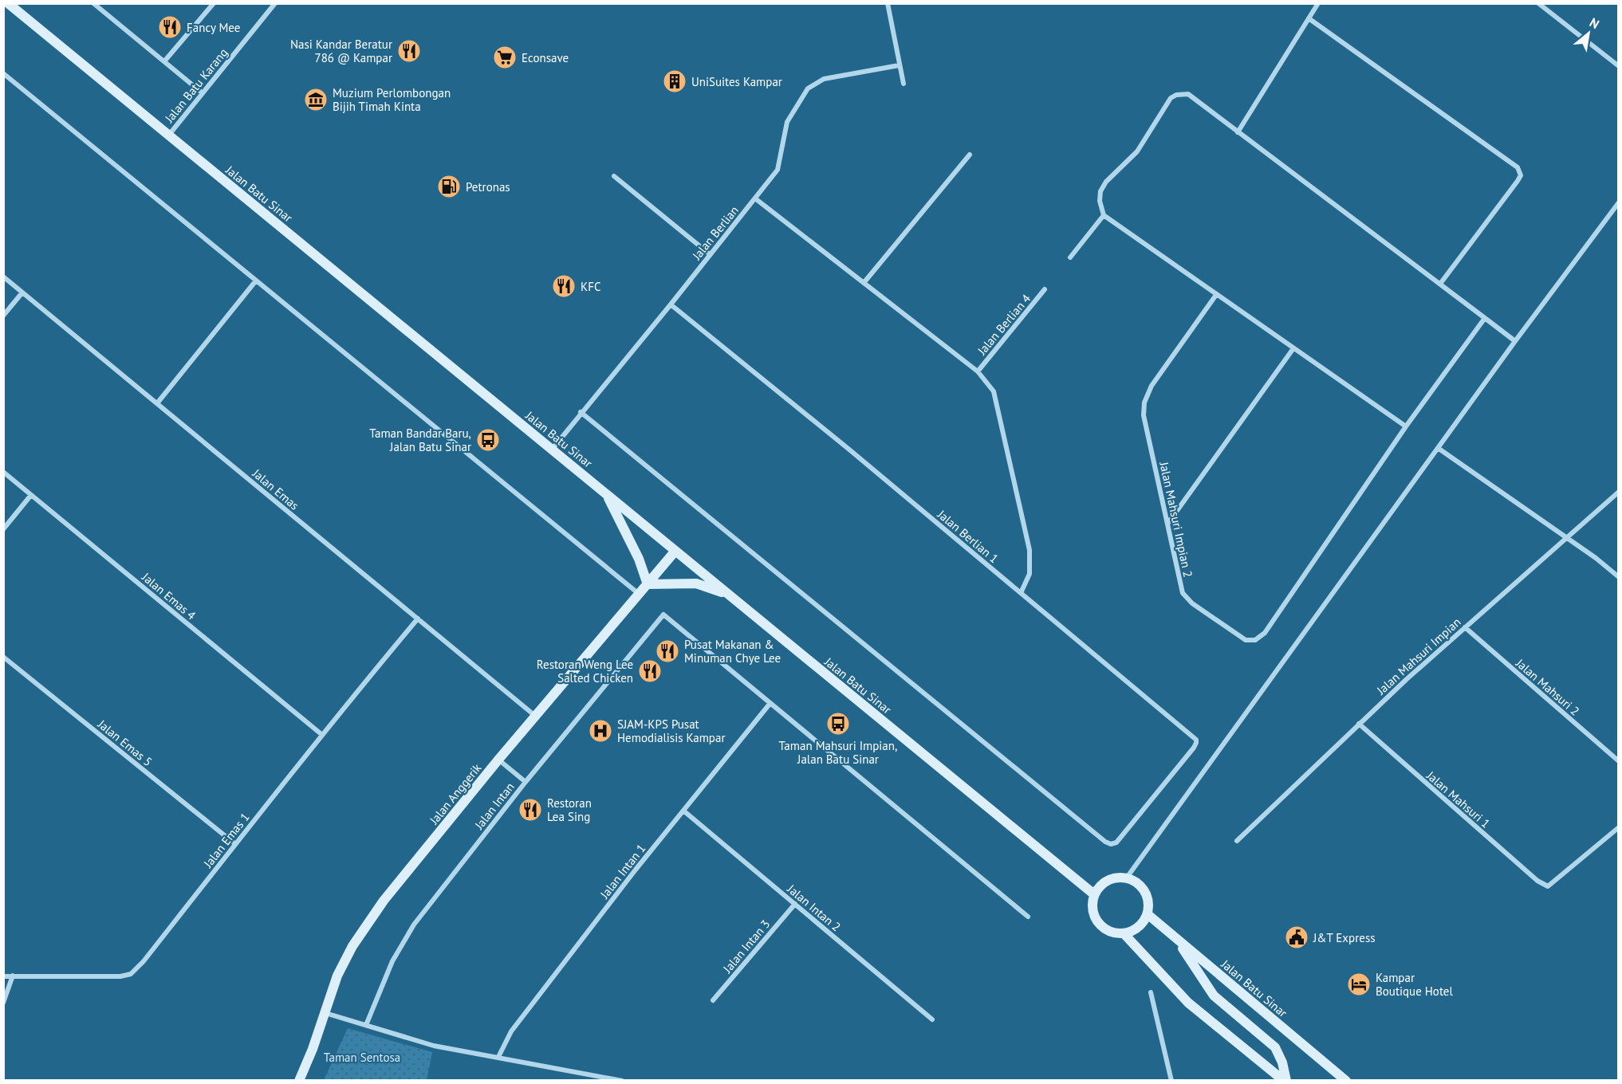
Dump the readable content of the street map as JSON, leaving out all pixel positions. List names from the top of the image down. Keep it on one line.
{"streets":{"street":["Jalan Batu Karang","Jalan Batu Sinar","Jalan Berlian","Jalan Berlian 4","Jalan Emas","Jalan Mahsuri Impian 2","Jalan Berlian 1","Jalan Emas 4","Jalan Mahsuri Impian","Jalan Mahsuri 2","Jalan Emas 5","Jalan Anggerik","Jalan Mahsuri 1","Jalan Intan","Jalan Emas 1","Jalan Intan 1","Jalan Intan 2","Jalan Intan 3"]},"crossings":[["Jalan Batu Karang","Jalan Batu Sinar"],["Jalan Batu Sinar","Jalan Berlian"],["Jalan Batu Sinar","Jalan Anggerik"],["Jalan Berlian","Jalan Berlian 1"],["Jalan Emas","Jalan Anggerik"],["Jalan Emas","Jalan Emas 1"],["Jalan Emas 4","Jalan Emas 1"],["Jalan Mahsuri Impian","Jalan Mahsuri 2"],["Jalan Mahsuri Impian","Jalan Mahsuri 1"],["Jalan Emas 5","Jalan Emas 1"],["Jalan Intan","Jalan Intan 1"],["Jalan Intan 1","Jalan Intan 2"],["Jalan Intan 2","Jalan Intan 3"]],"parks":["Taman Sentosa"],"places":{"restaurant":["Fancy Mee","Nasi Kandar Beratur 786 @ Kampar","KFC","Pusat Makanan & Minuman Chye Lee","Restoran Weng Lee Salted Chicken","Restoran Lea Sing"],"supermarket":["Econsave"],"building":["UniSuites Kampar"],"museum":["Muzium Perlombongan Bijih Timah Kinta"],"fuel station":["Petronas"],"bus stop":["Taman Bandar Baru, Jalan Batu Sinar","Taman Mahsuri Impian, Jalan Batu Sinar"],"hospital":["SJAM-KPS Pusat Hemodialisis Kampar"],"public building":["J&T Express"],"hotel":["Kampar Boutique Hotel"]},"north":"top right"}
